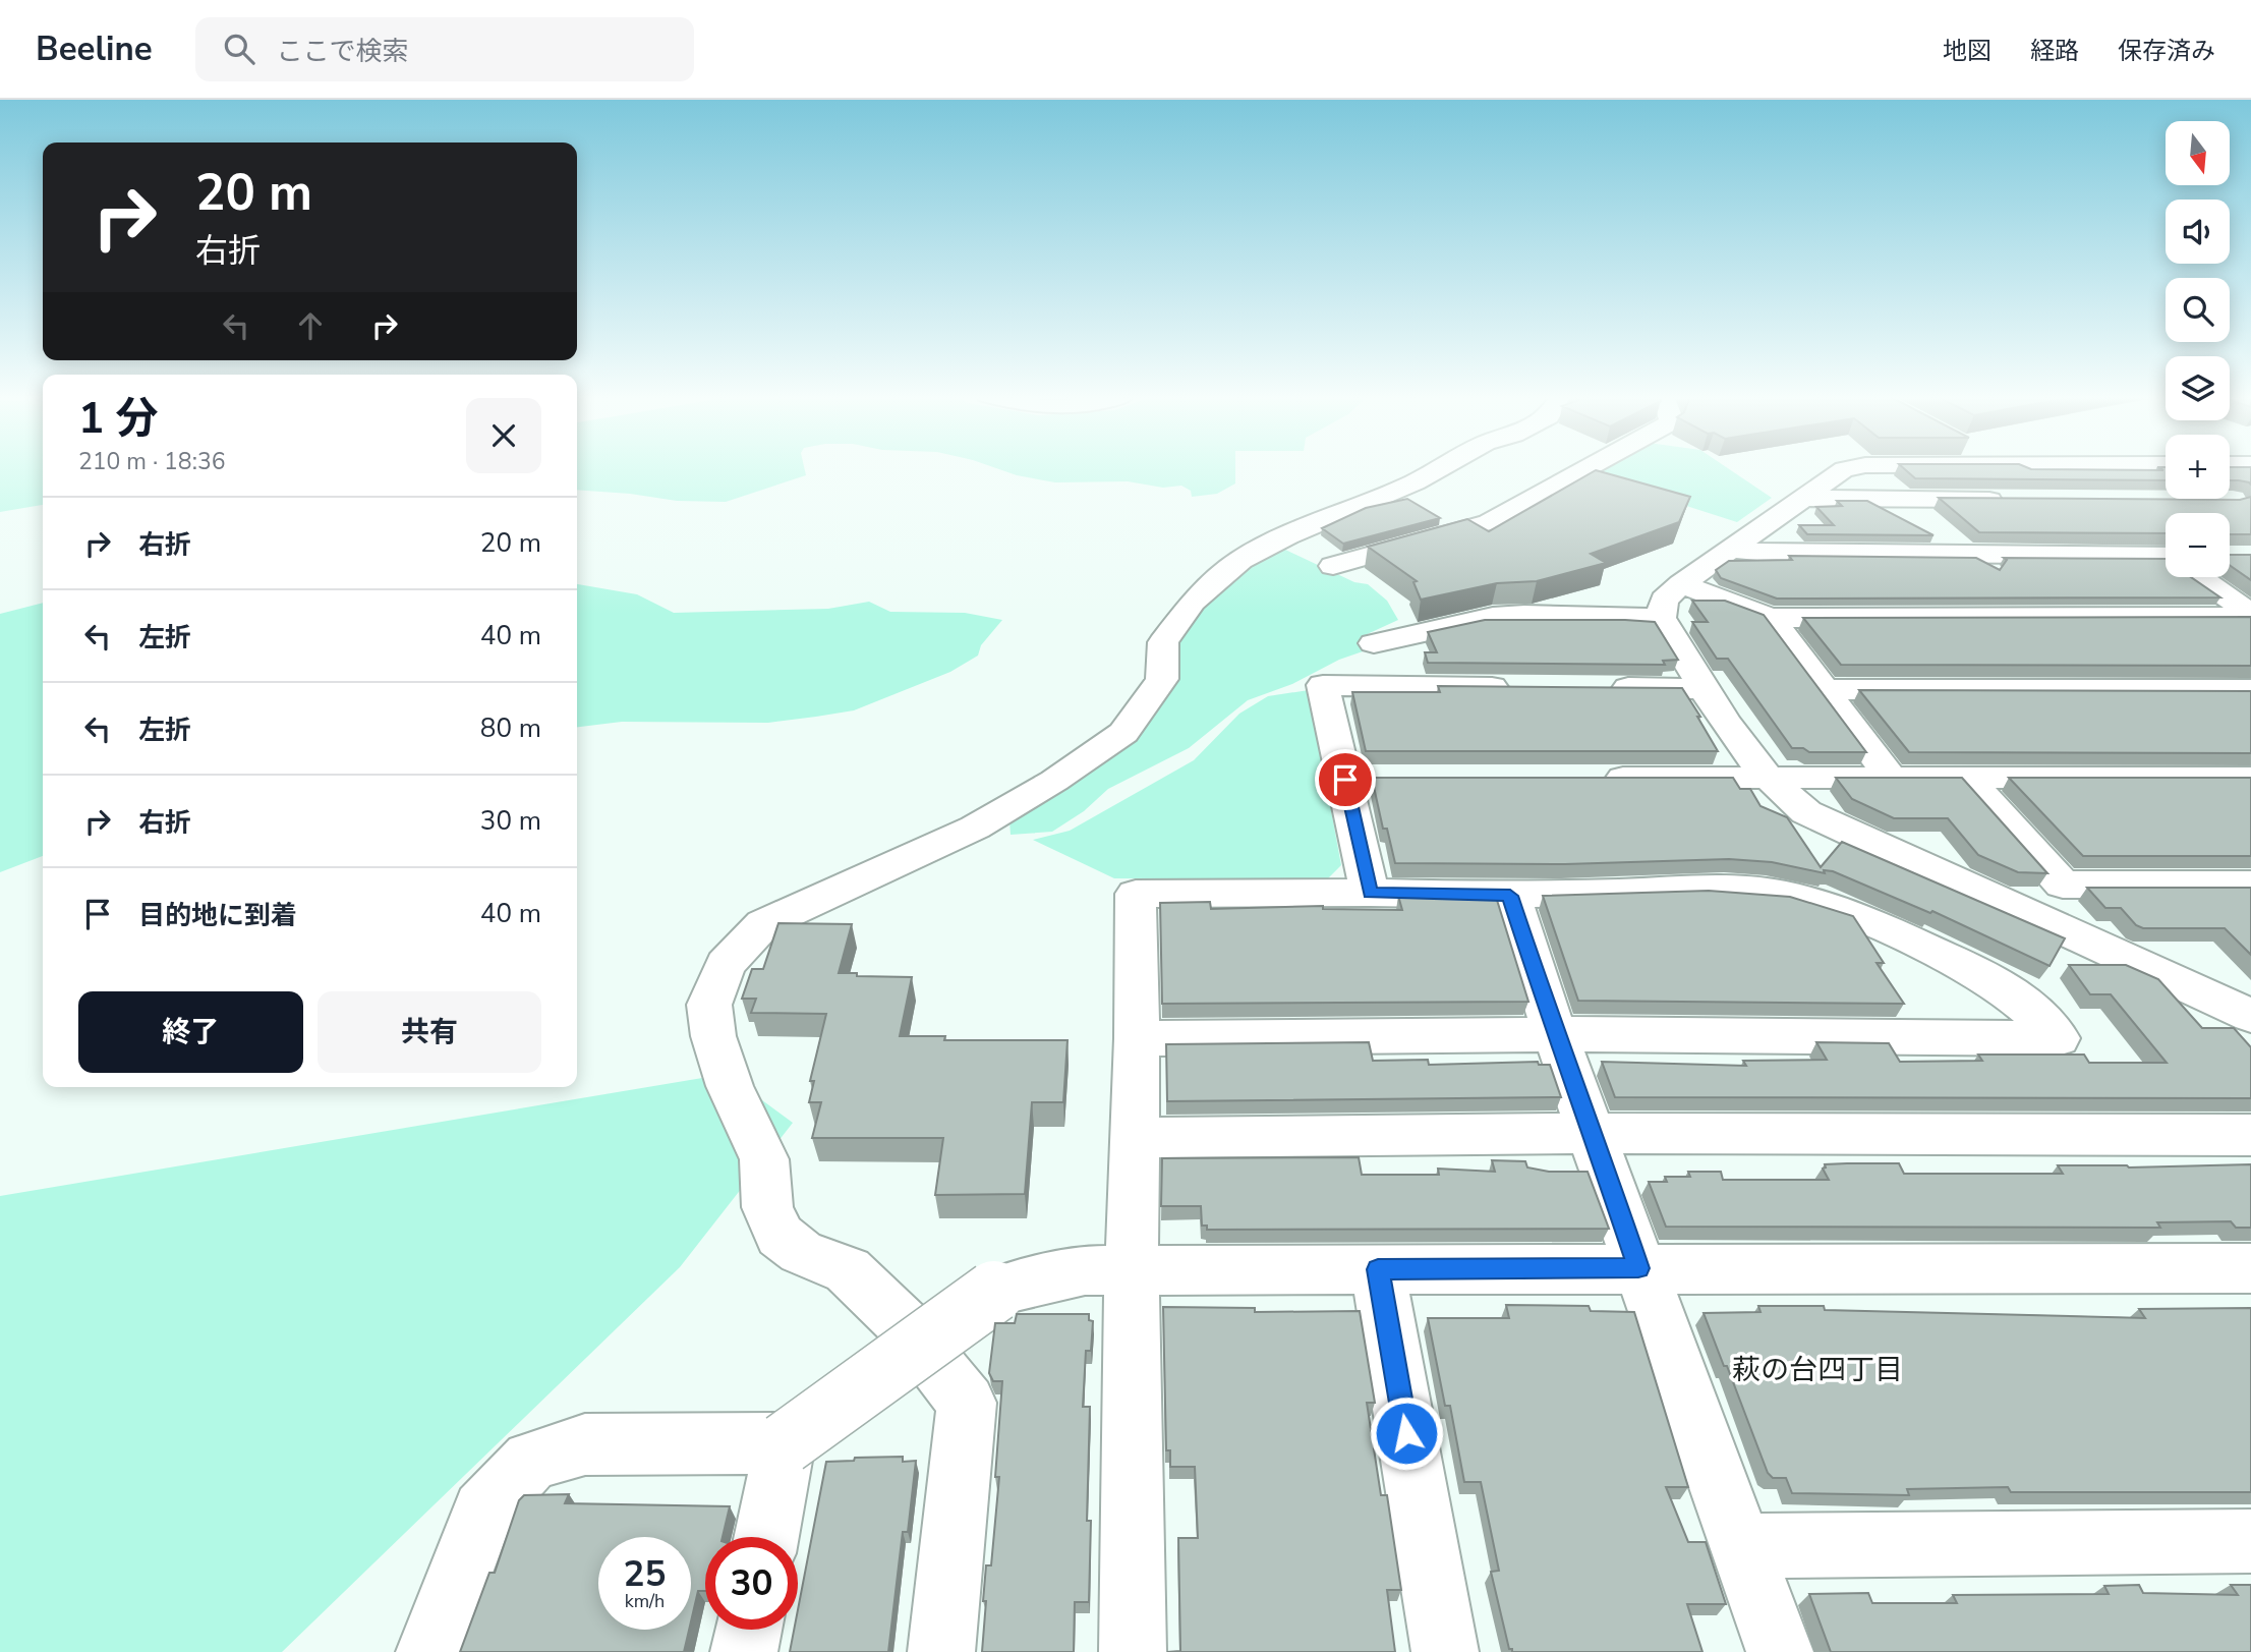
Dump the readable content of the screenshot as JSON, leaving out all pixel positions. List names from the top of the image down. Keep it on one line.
{"districts":["萩の台四丁目"],"north":"bottom","page":{"header":"Beeline","search":"ここで検索","nav":["地図","経路","保存済み"],"map_buttons":["+","−"],"turn":["20 m","右折"],"heading":["1 分","210 m · 18:36"],"list":[{"name":"右折","value":"20 m"},{"name":"左折","value":"40 m"},{"name":"左折","value":"80 m"},{"name":"右折","value":"30 m"},{"name":"目的地に到着","value":"40 m"}],"buttons":["終了","共有"],"speed":"25 km/h","limit":"30"}}
